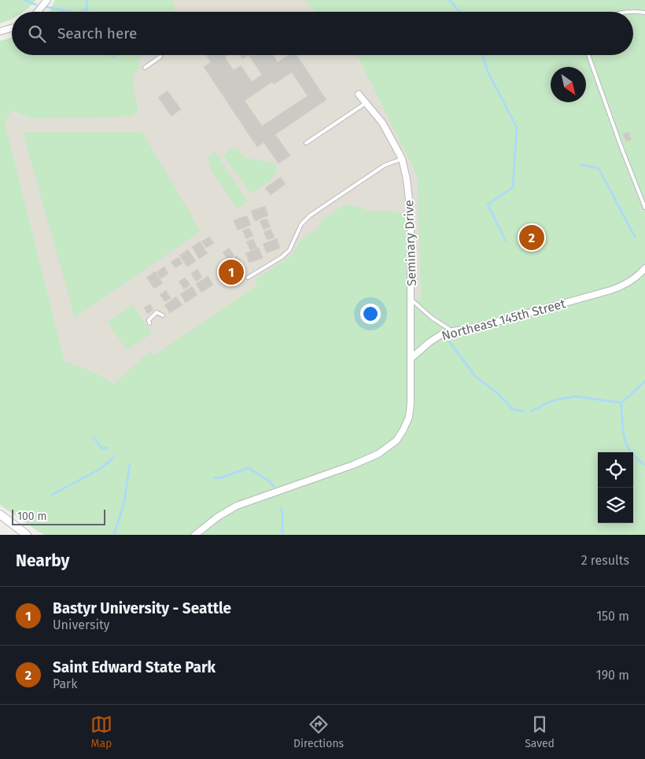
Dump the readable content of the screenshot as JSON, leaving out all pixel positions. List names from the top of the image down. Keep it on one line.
{"streets":{"street":["Seminary Drive","Northeast 145th Street"]},"crossings":[["Seminary Drive","Northeast 145th Street"]],"scale_bar":"100 m","north":"bottom right","page":{"search":"Search here","pins":["2","1"],"scale":"100 m","heading":["Nearby","2 results"],"list":[{"mark":"1","name":"Bastyr University - Seattle","note":"University","value":"150 m"},{"mark":"2","name":"Saint Edward State Park","note":"Park","value":"190 m"}],"nav":["Map","Directions","Saved"]}}
